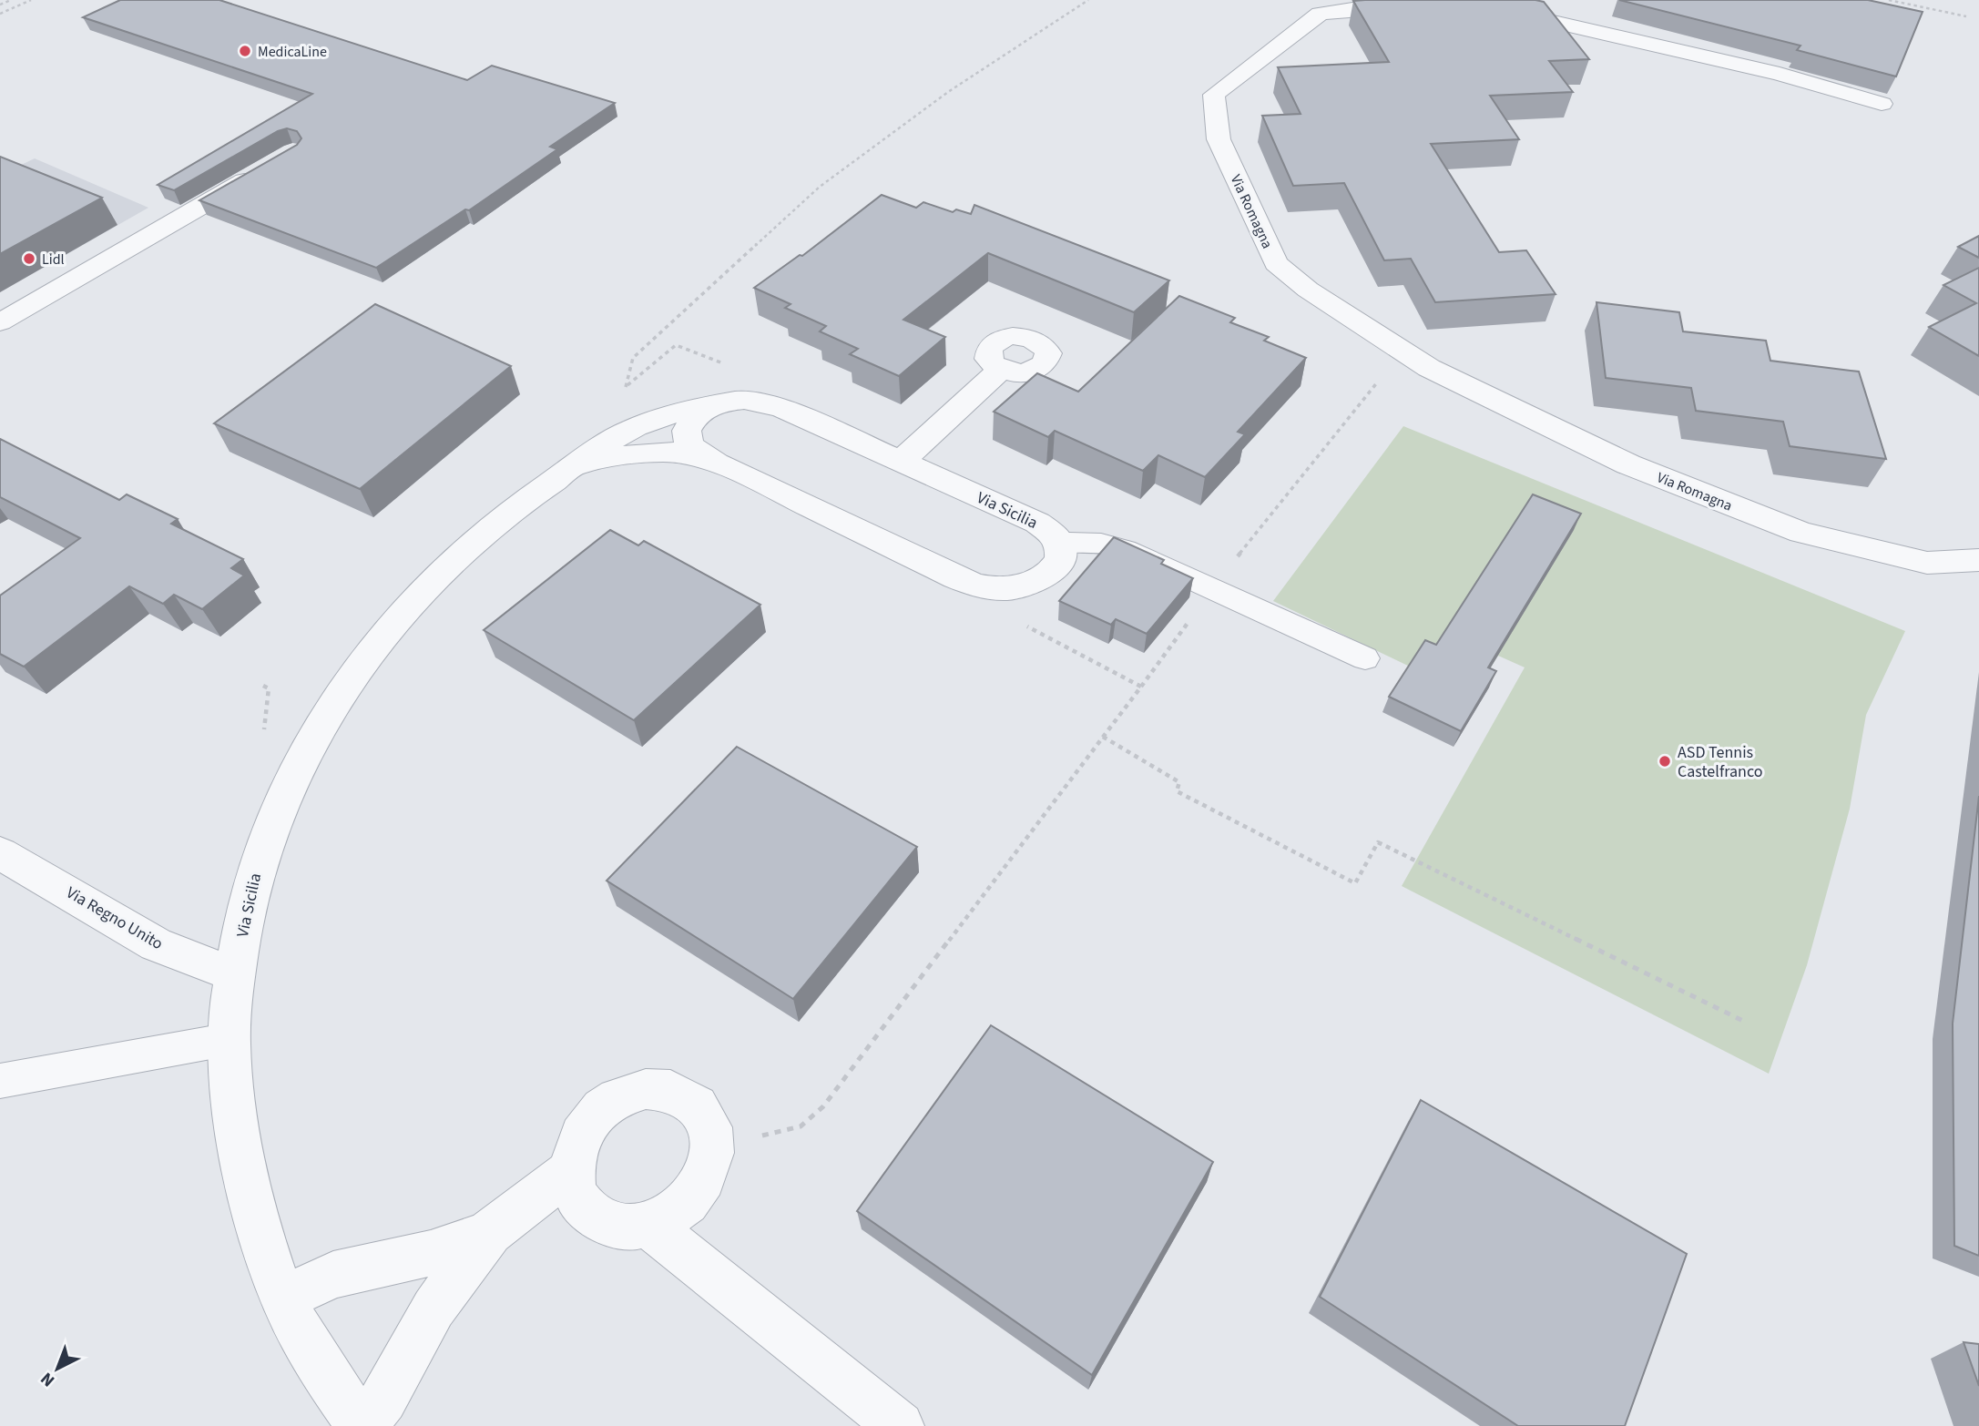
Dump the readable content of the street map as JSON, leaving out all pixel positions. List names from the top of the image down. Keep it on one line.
{"streets":{"street":["Via Romagna","Via Sicilia","Via Regno Unito"]},"crossings":[["Via Sicilia","Via Regno Unito"]],"places":["MedicaLine","Lidl","ASD Tennis Castelfranco"],"north":"bottom left"}
